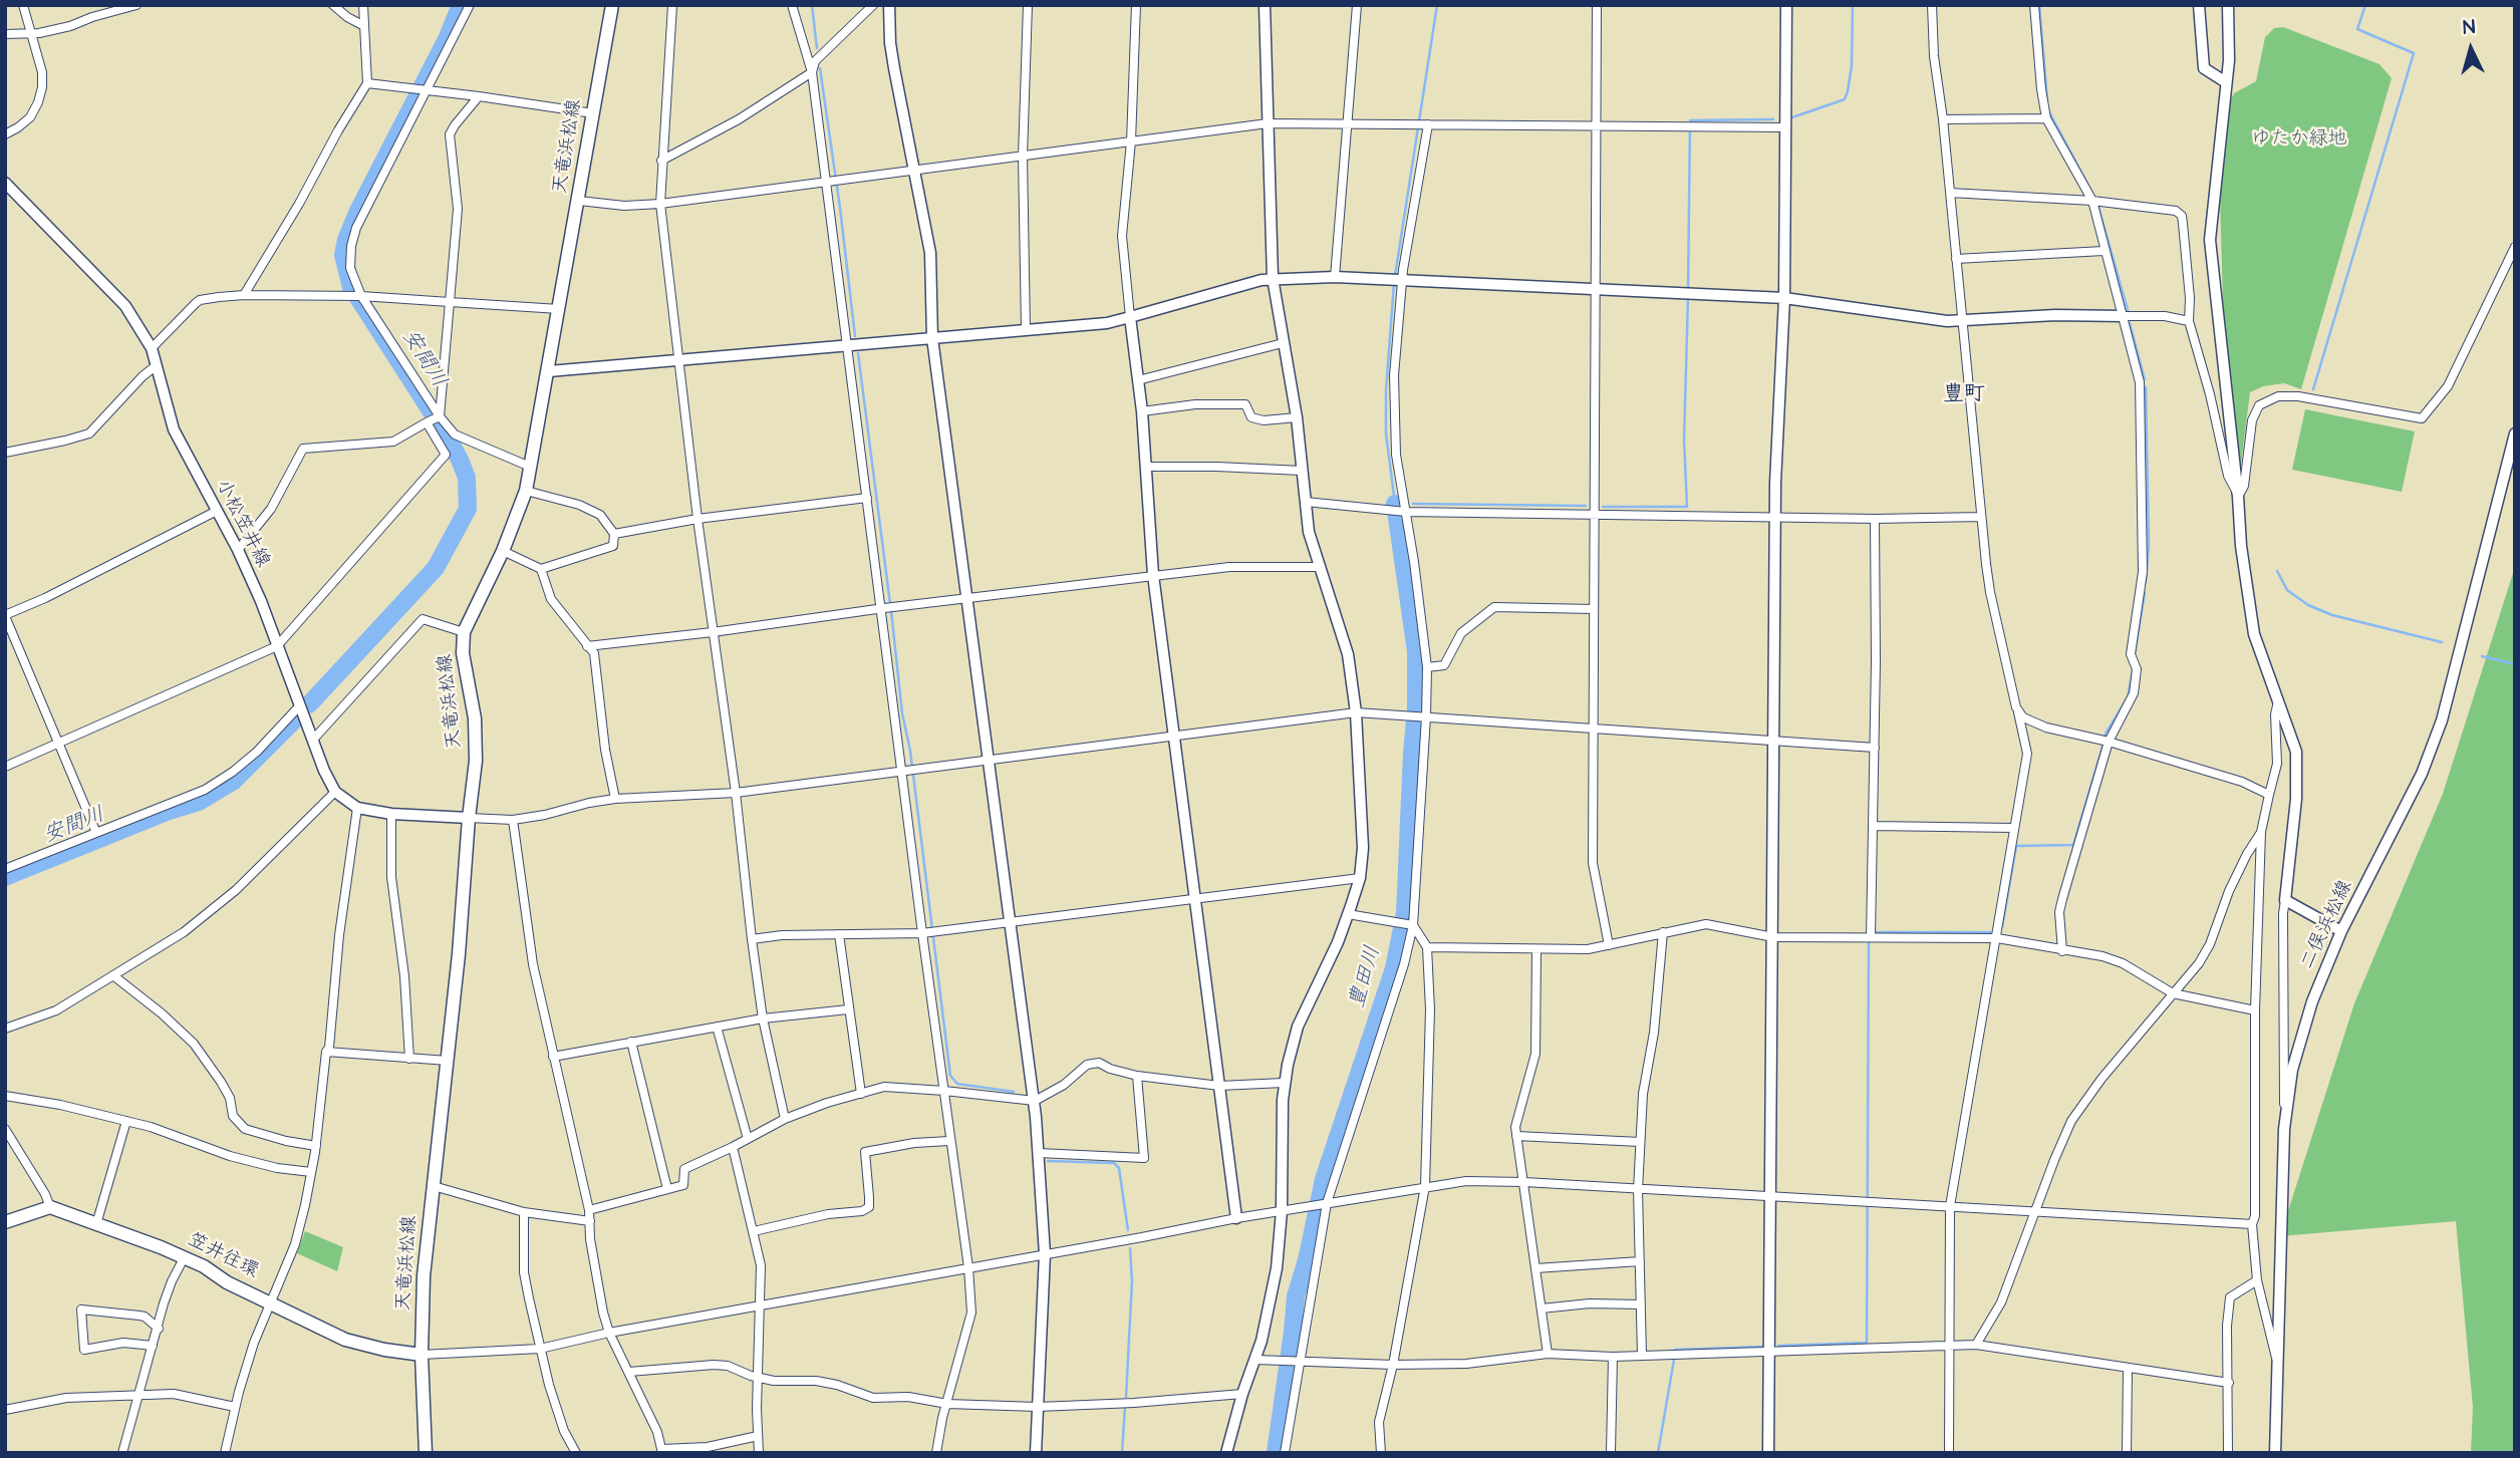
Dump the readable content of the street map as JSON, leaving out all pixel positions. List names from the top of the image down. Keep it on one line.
{"streets":{"main road":["天竜浜松線","笠井往環"],"street":["小松笠井線","二俣浜松線"]},"crossings":[["天竜浜松線","小松笠井線"],["天竜浜松線","笠井往環"]],"districts":["豊町"],"water":["安間川","豊田川"],"parks":["ゆたか緑地"],"north":"top"}
